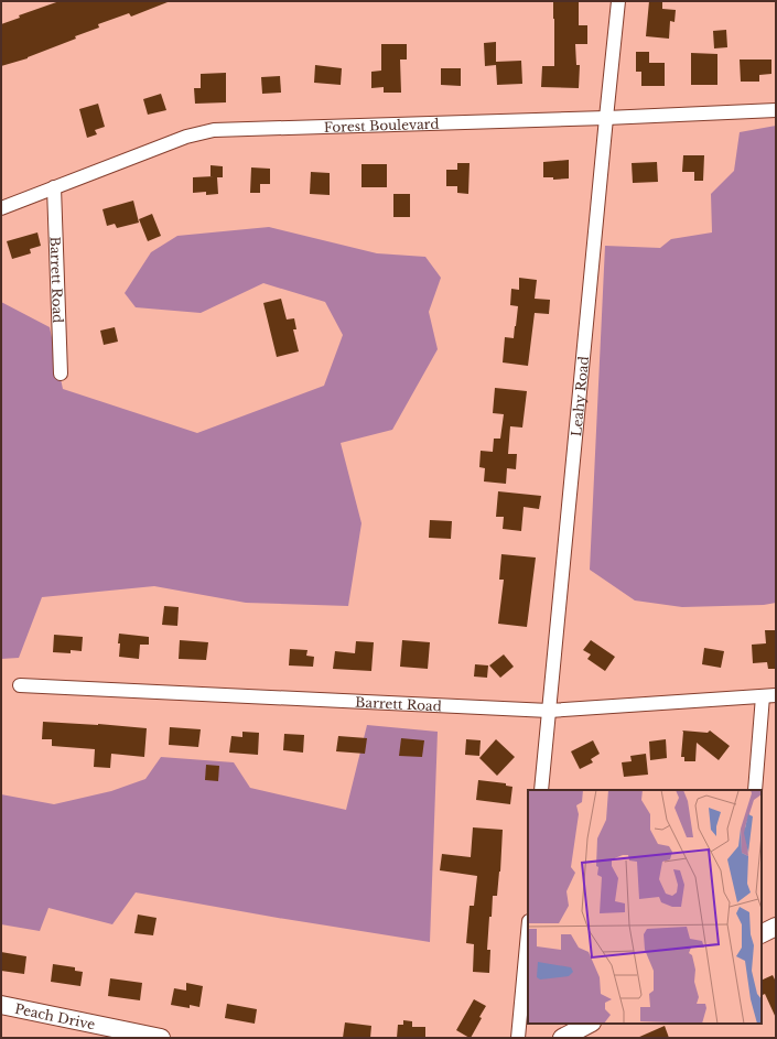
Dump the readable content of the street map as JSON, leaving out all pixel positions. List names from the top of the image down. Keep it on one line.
{"streets":{"main road":["Peach Drive"],"street":["Forest Boulevard","Barrett Road","Leahy Road"]},"crossings":[["Forest Boulevard","Barrett Road"],["Forest Boulevard","Leahy Road"],["Barrett Road","Leahy Road"]]}
